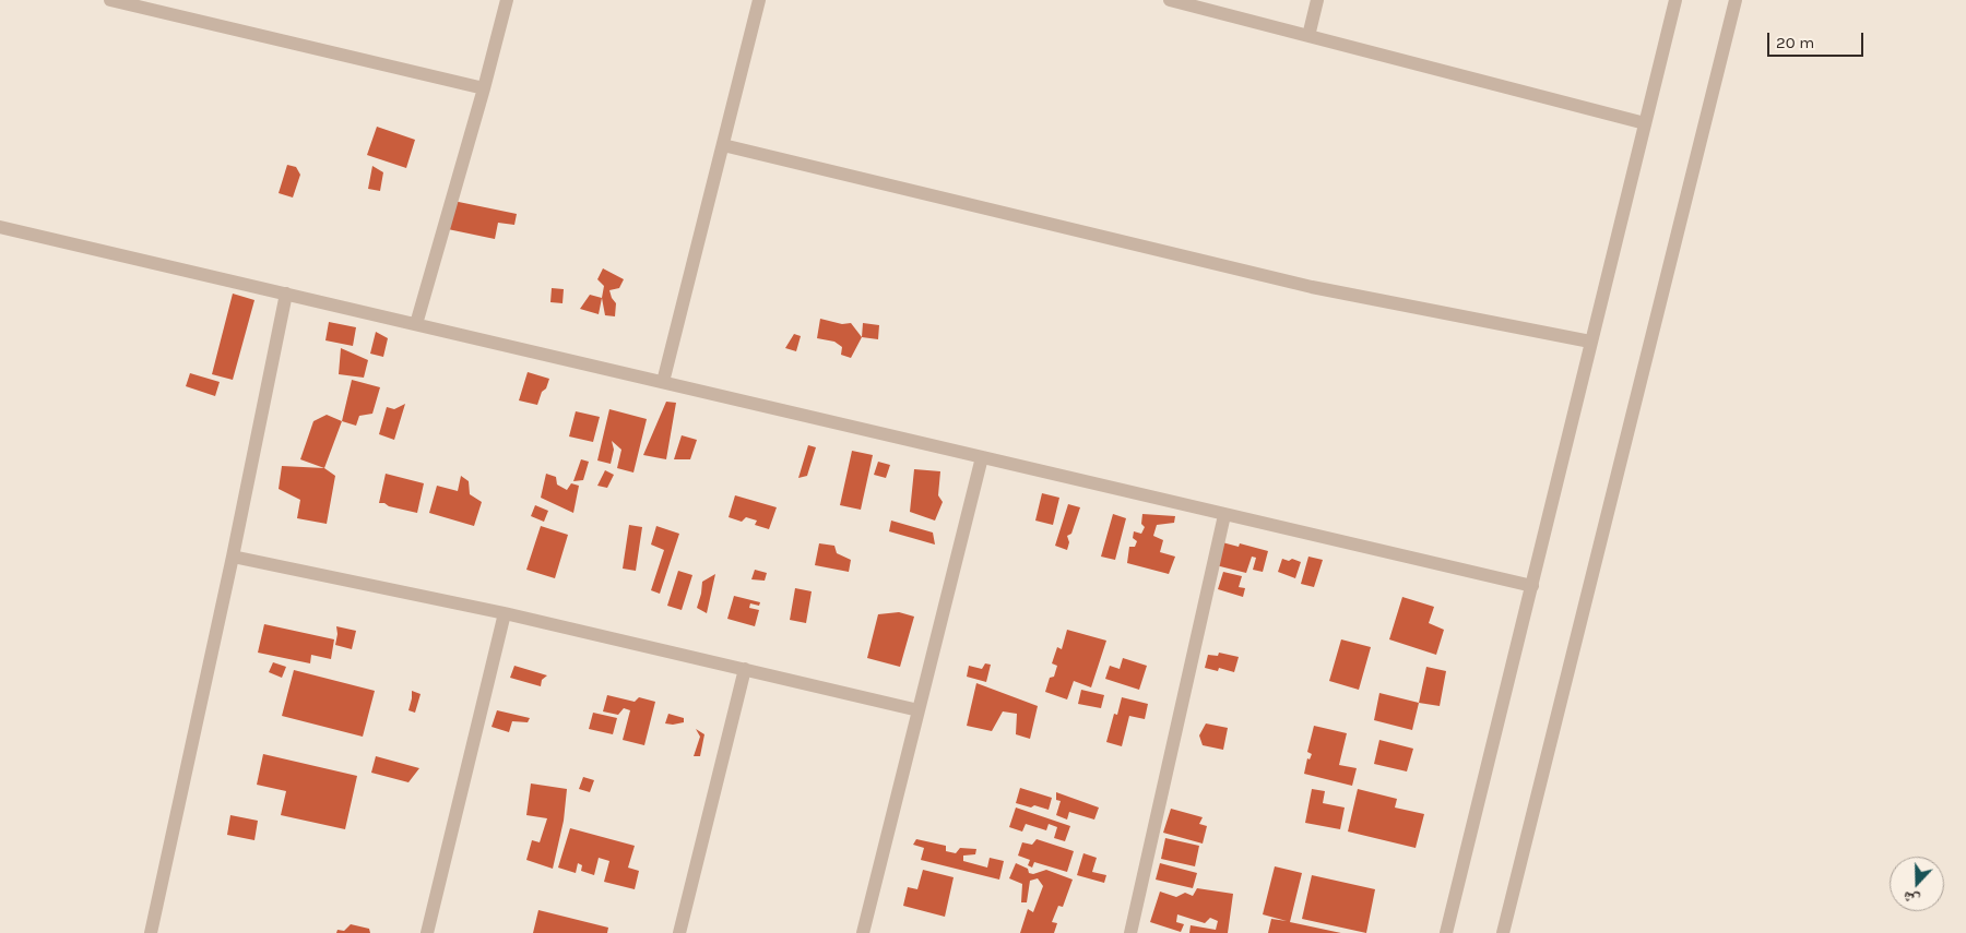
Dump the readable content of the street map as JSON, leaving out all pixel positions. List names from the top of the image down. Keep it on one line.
{"scale_bar":"20 m","north":"bottom"}
